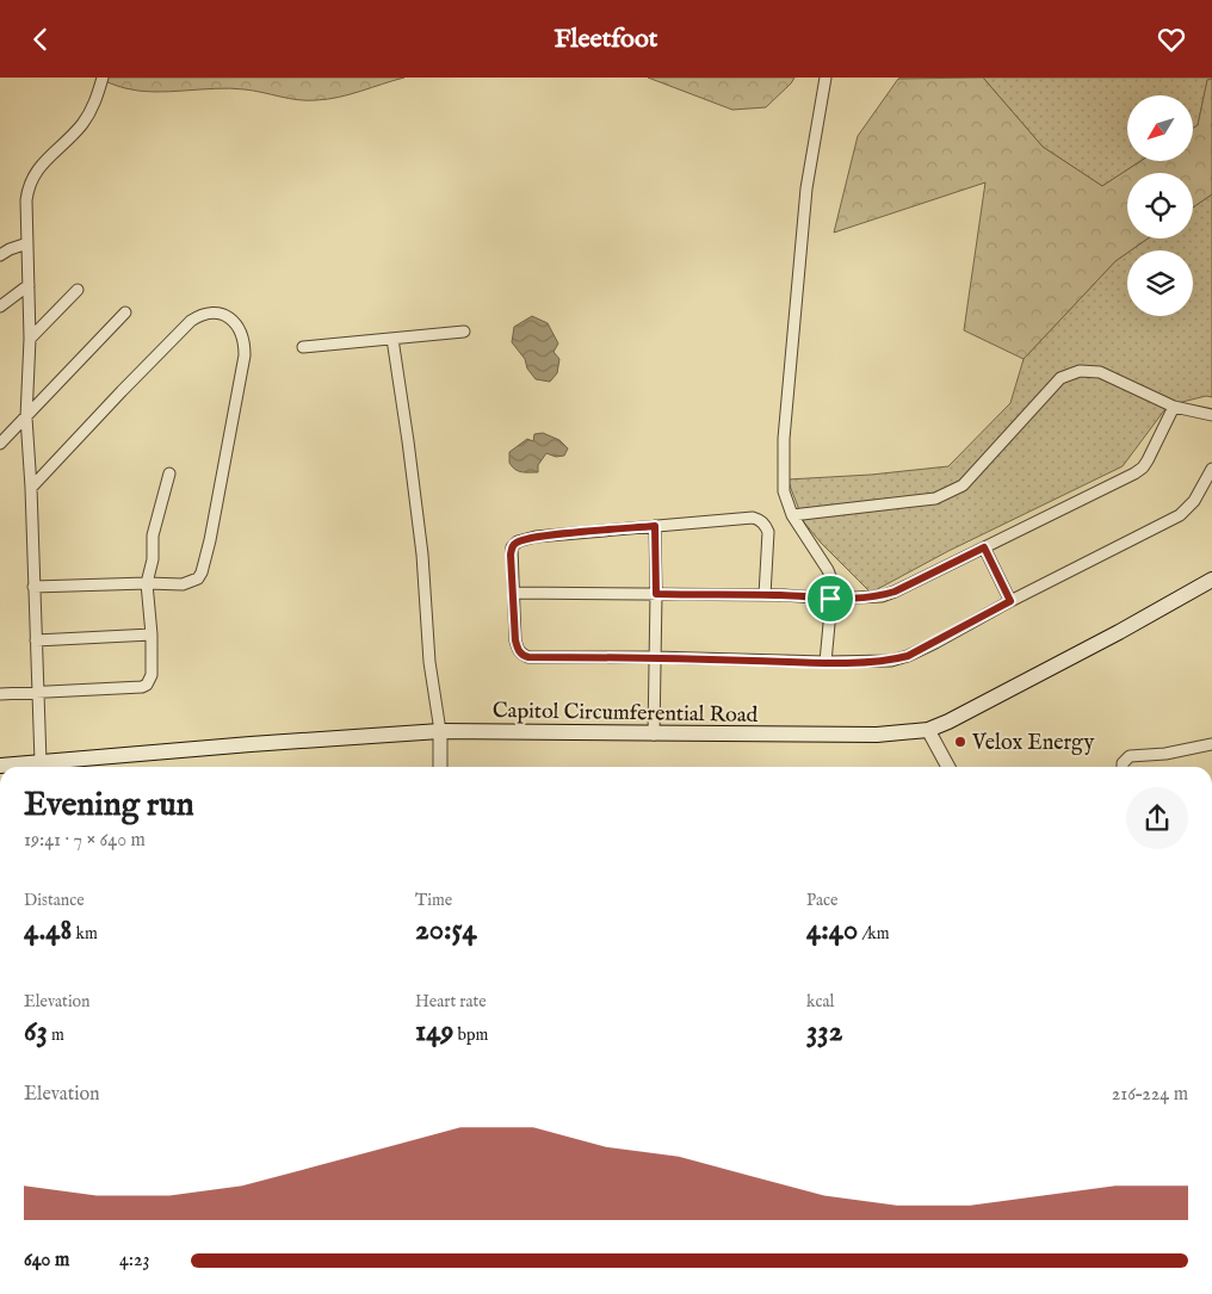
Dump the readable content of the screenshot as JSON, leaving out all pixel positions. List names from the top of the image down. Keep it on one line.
{"streets":{"main road":["Capitol Circumferential Road"]},"places":["Velox Energy"],"north":"bottom left","page":{"header":"Fleetfoot","heading":["Evening run","19:41 · 7 × 640 m"],"stats":[["Distance","4.48 km"],["Time","20:54"],["Pace","4:40 /km"],["Elevation","63 m"],["Heart rate","149 bpm"],["kcal","332"]],"chart":["Elevation","216–224 m"],"list":[{"name":"640 m","note":"4:23"}]}}
